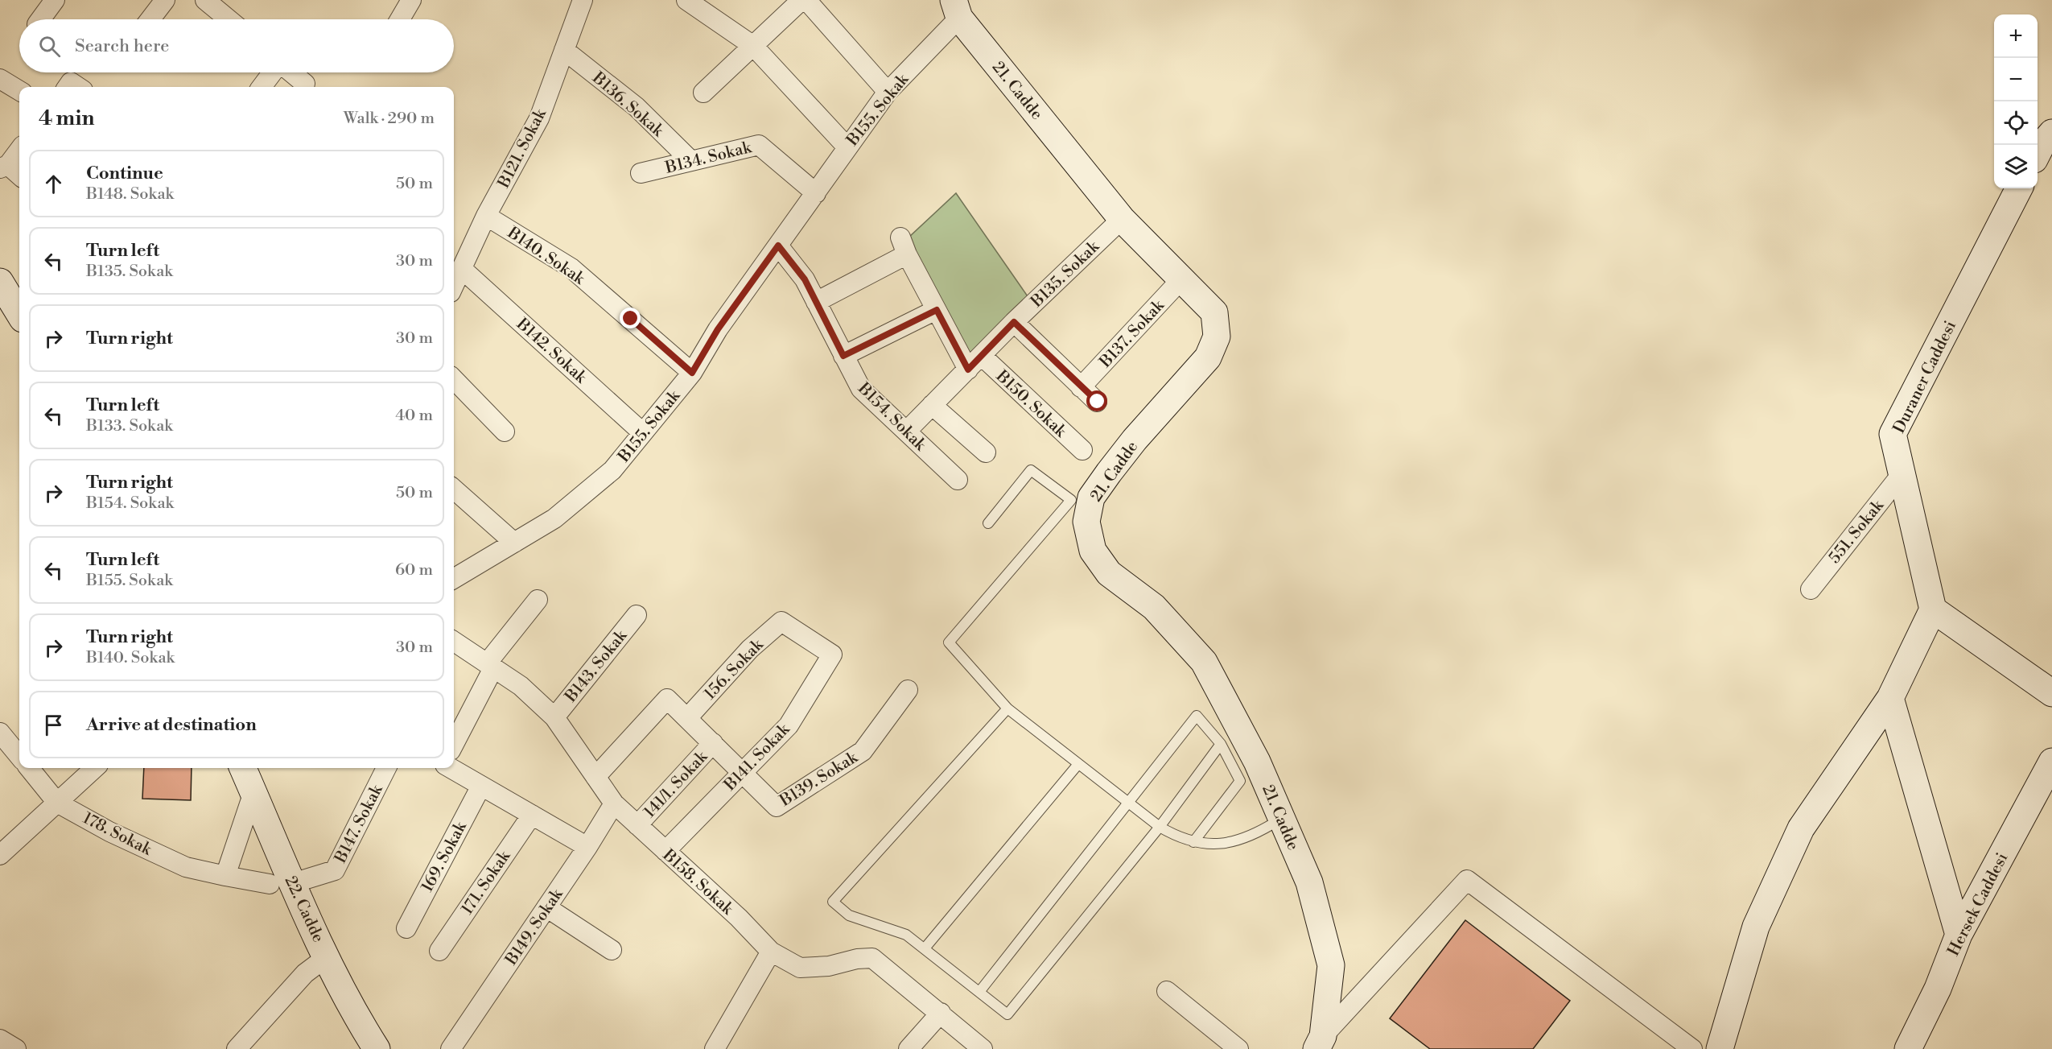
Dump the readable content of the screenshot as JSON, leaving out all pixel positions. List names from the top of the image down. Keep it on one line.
{"streets":{"main road":["21. Cadde","Duraner Caddesi","Hersek Caddesi","22. Cadde"],"street":["B136. Sokak","B155. Sokak","B121. Sokak","B134. Sokak","B140. Sokak","B135. Sokak","B137. Sokak","B142. Sokak","B150. Sokak","B154. Sokak","551. Sokak","B143. Sokak","156. Sokak","B141. Sokak","B139. Sokak","141/1. Sokak","B147. Sokak","178. Sokak","169. Sokak","B158. Sokak","171. Sokak","B149. Sokak"]},"crossings":[["21. Cadde","B155. Sokak"],["21. Cadde","B135. Sokak"],["21. Cadde","B137. Sokak"],["B136. Sokak","B121. Sokak"],["B136. Sokak","B134. Sokak"],["B155. Sokak","B134. Sokak"],["B155. Sokak","B140. Sokak"],["B155. Sokak","B142. Sokak"],["B155. Sokak","B154. Sokak"],["B121. Sokak","B140. Sokak"],["B121. Sokak","B142. Sokak"],["B135. Sokak","B150. Sokak"],["B135. Sokak","B154. Sokak"],["Duraner Caddesi","551. Sokak"],["B150. Sokak","B154. Sokak"],["B143. Sokak","B158. Sokak"],["156. Sokak","B141. Sokak"],["B141. Sokak","B139. Sokak"],["B141. Sokak","B158. Sokak"],["141/1. Sokak","B158. Sokak"],["B147. Sokak","178. Sokak"],["B147. Sokak","22. Cadde"],["178. Sokak","22. Cadde"],["B158. Sokak","B149. Sokak"]],"page":{"map_buttons":["+","−"],"search":"Search here","heading":["4 min","Walk · 290 m"],"list":[["Continue","B148. Sokak","50 m"],["Turn left","B135. Sokak","30 m"],["Turn right","30 m"],["Turn left","B133. Sokak","40 m"],["Turn right","B154. Sokak","50 m"],["Turn left","B155. Sokak","60 m"],["Turn right","B140. Sokak","30 m"],"Arrive at destination"]}}
